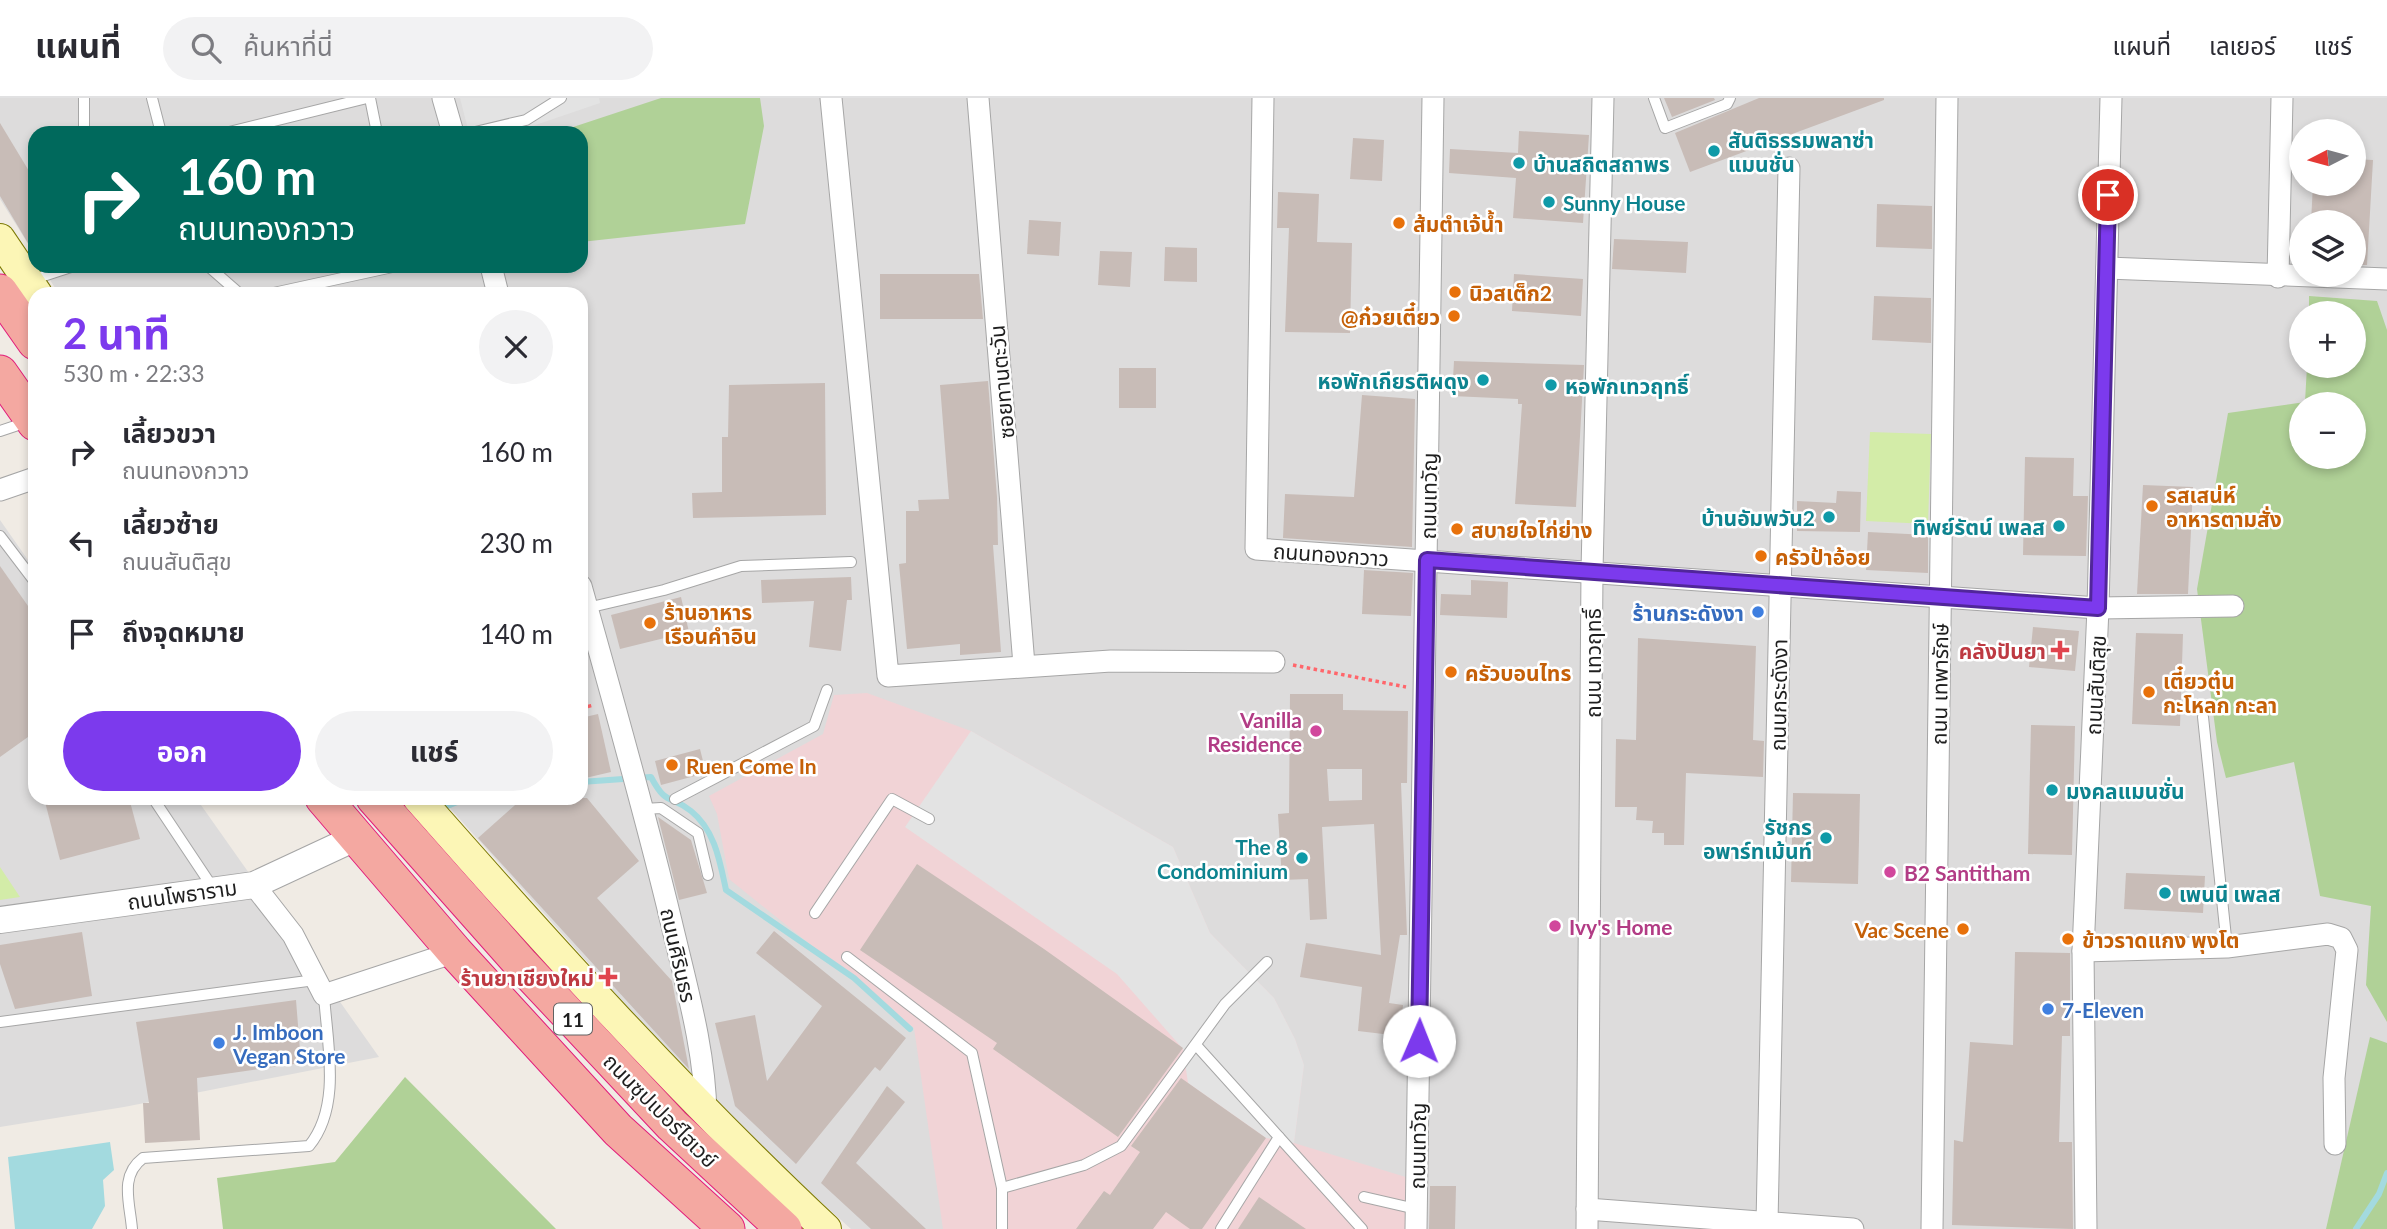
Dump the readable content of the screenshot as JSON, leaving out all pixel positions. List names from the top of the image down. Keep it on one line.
{"streets":{"highway":["11","ถนนซุปเปอร์ไฮเวย์"],"street":["ซอยทานตะวัน","ถนนเทวัญ","ถนนทองกวาว","ถนน เทวฤทธิ์","ถนน เทพารักษ์","ถนนสันติสุข","ถนนกระดังงา","ถนนโพธาราม","ถนนศิรินธร"]},"crossings":[["ถนนเทวัญ","ถนนทองกวาว"],["ถนนทองกวาว","ถนน เทวฤทธิ์"],["ถนนทองกวาว","ถนน เทพารักษ์"],["ถนนทองกวาว","ถนนสันติสุข"],["ถนนทองกวาว","ถนนกระดังงา"],["ถนนโพธาราม","ถนนซุปเปอร์ไฮเวย์"]],"places":{"other":["สันติธรรมพลาซ่า แมนชั่น","บ้านสถิตสถาพร","Sunny House","ส้มตำเจ้น้ำ","นิวสเต็ก2","@ก๋วยเตี๋ยว","หอพักเกียรติผดุง","หอพักเทวฤทธิ์","รสเสน่ห์ อาหารตามสั่ง","บ้านอัมพวัน2","ทิพย์รัตน์ เพลส","สบายใจไก่ย่าง","ครัวป้าอ้อย","ร้านกระดังงา","ร้านอาหาร เรือนคำอิน","ครัวบอนไทร","เตี๋ยวตุ๋น กะโหลก กะลา","Vanilla Residence","Ruen Come In","มงคลแมนชั่น","รัชกร อพาร์ทเม้นท์","The 8 Condominium","B2 Santitham","เพนนี เพลส","Ivy's Home","Vac Scene","ข้าวราดแกง พุงโต","7-Eleven","J. Imboon Vegan Store"],"health":["คลังปันยา","ร้านยาเชียงใหม่"]},"north":"left","page":{"header":"แผนที่","search":"ค้นหาที่นี่","nav":["แผนที่","เลเยอร์","แชร์"],"map_buttons":["+","−"],"turn":["160 m","ถนนทองกวาว"],"heading":["2 นาที","530 m · 22:33"],"list":[{"name":"เลี้ยวขวา","note":"ถนนทองกวาว","value":"160 m"},{"name":"เลี้ยวซ้าย","note":"ถนนสันติสุข","value":"230 m"},{"name":"ถึงจุดหมาย","value":"140 m"}],"buttons":["ออก","แชร์"]}}
